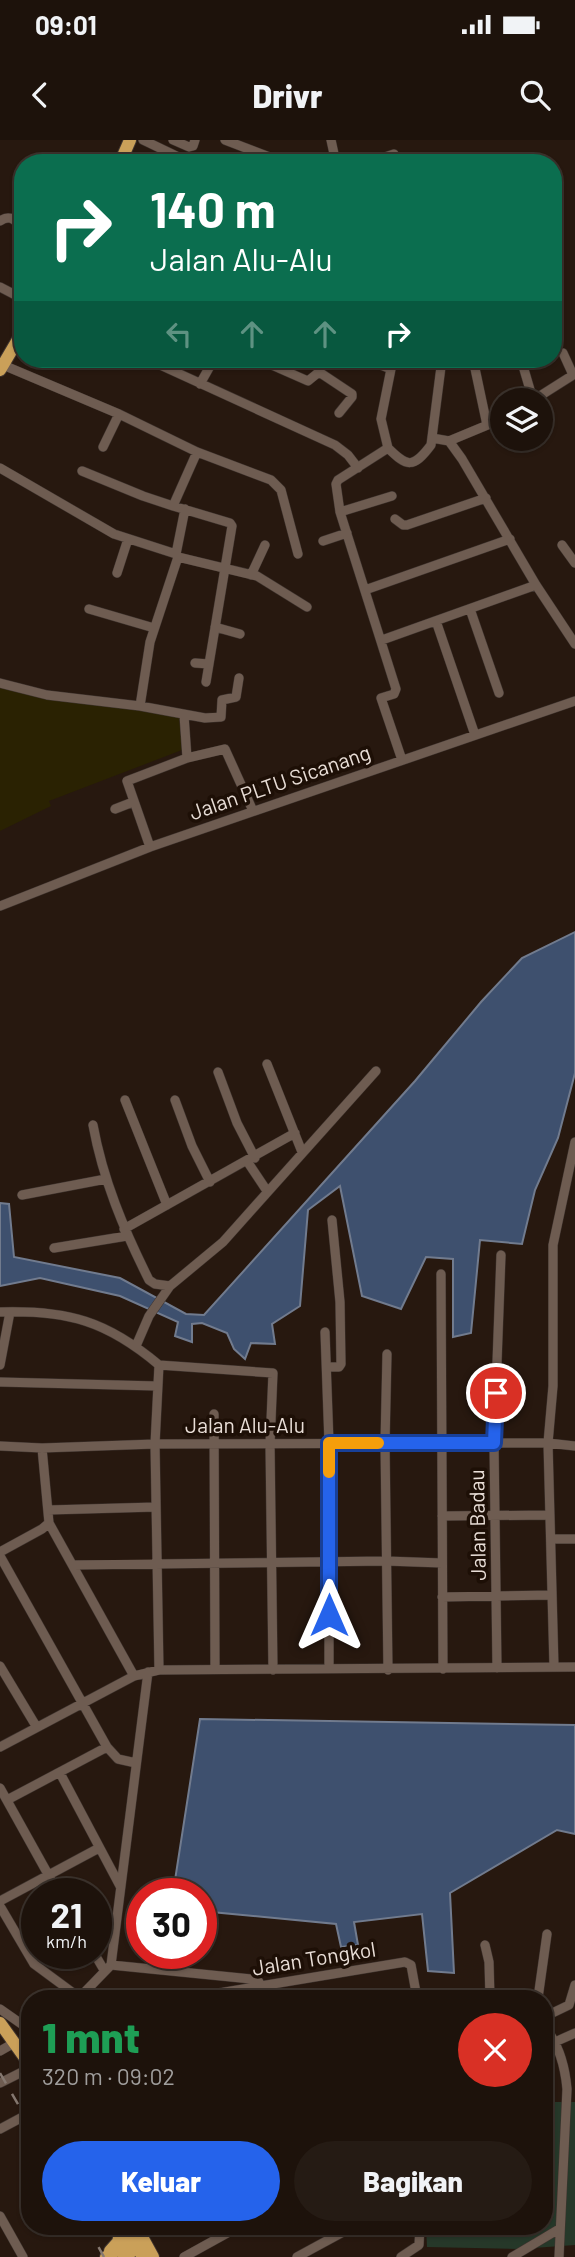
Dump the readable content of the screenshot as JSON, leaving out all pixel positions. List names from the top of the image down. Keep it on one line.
{"streets":{"street":["Jalan PLTU Sicanang","Jalan Alu-Alu","Jalan Badau","Jalan Tongkol"]},"crossings":[["Jalan Alu-Alu","Jalan Badau"]],"page":{"status":"09:01","header":"Drivr","turn":["140 m","Jalan Alu-Alu"],"speed":"21 km/h","limit":"30","heading":["1 mnt","320 m · 09:02"],"buttons":["Keluar","Bagikan"]}}
